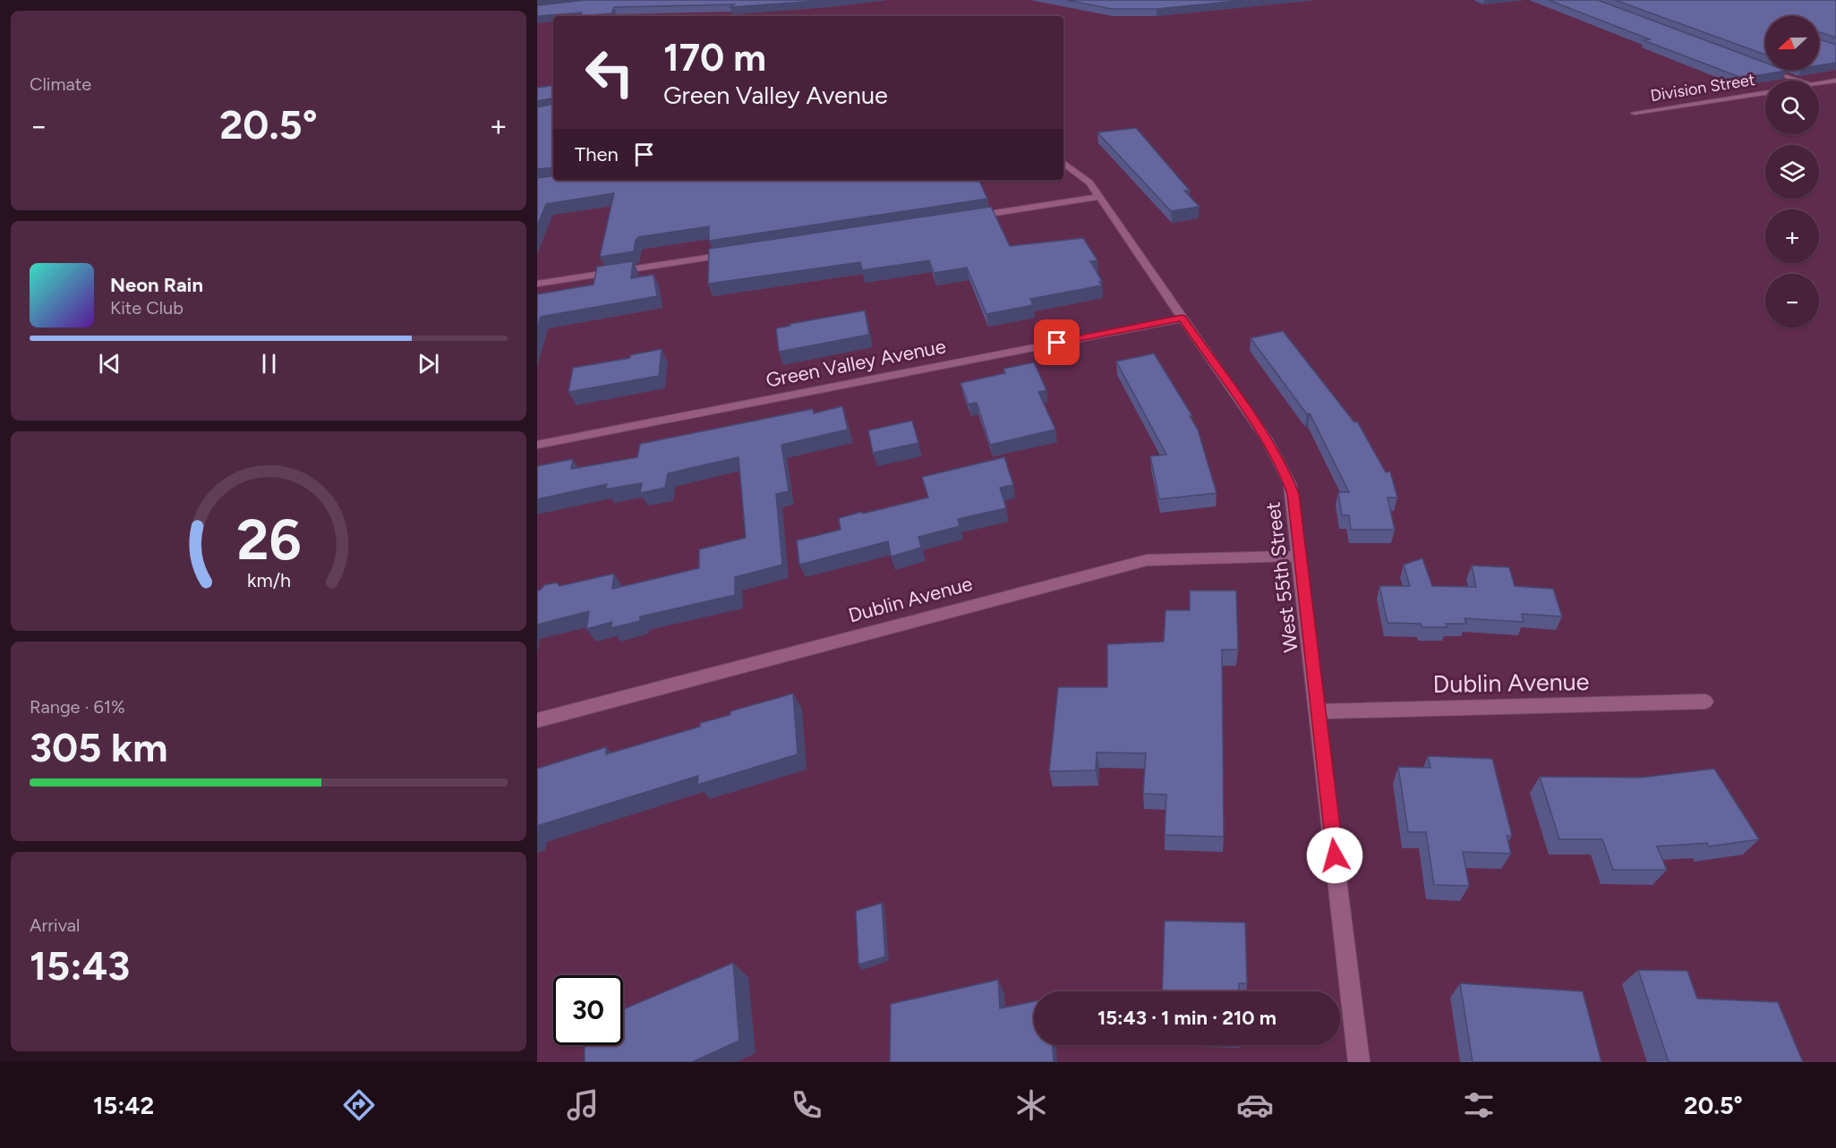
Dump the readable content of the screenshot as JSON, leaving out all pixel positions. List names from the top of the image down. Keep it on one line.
{"streets":{"street":["Division Street","Green Valley Avenue","West 55th Street","Dublin Avenue"]},"crossings":[["Green Valley Avenue","West 55th Street"],["West 55th Street","Dublin Avenue"]],"north":"left","page":{"tile":["Climate",["Range · 61%","305 km"],["Arrival","15:43"]],"map_buttons":["+","−"],"turn":["170 m","Green Valley Avenue"],"heat":["−","20.5°","+"],"then":"Then","song":["Neon Rain","Kite Club"],"limit":"30","trip":"15:43 · 1 min · 210 m","tabs":["15:42","20.5°"],"gauge":["26","km/h"]}}
